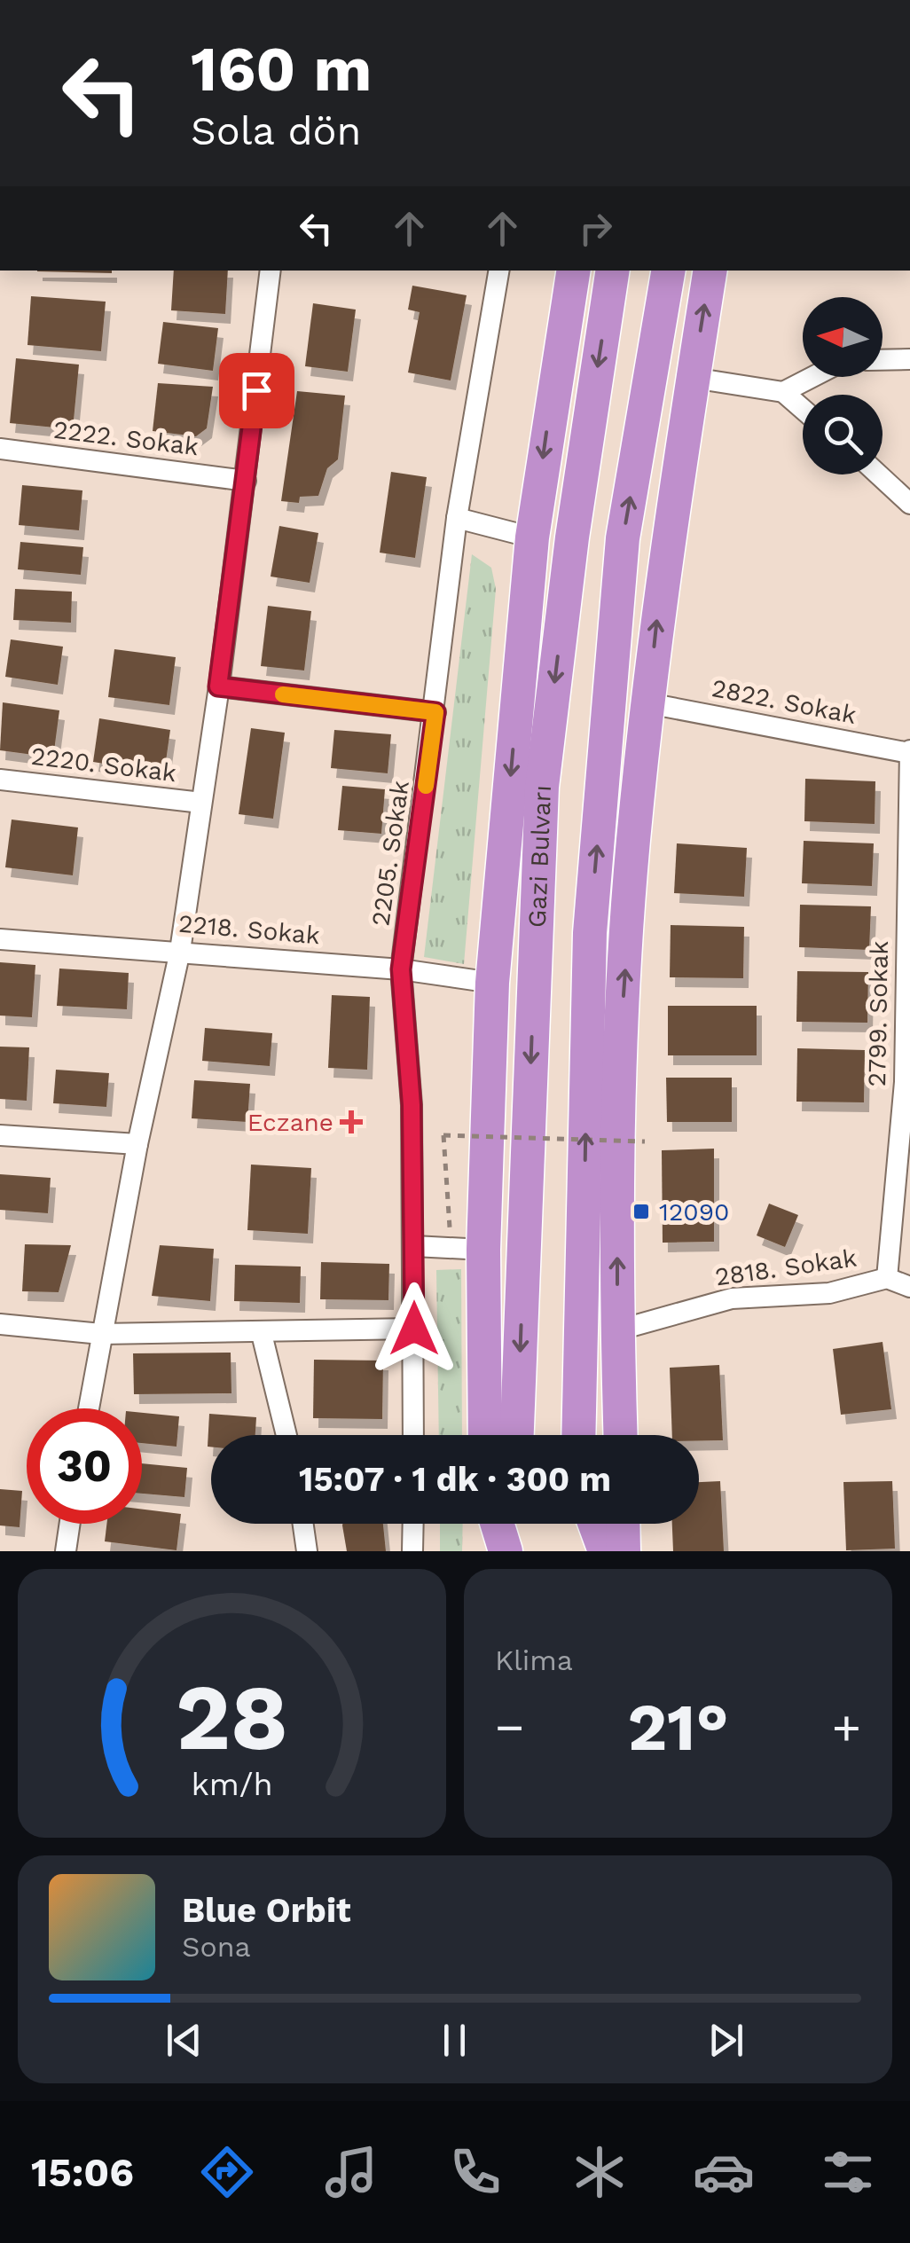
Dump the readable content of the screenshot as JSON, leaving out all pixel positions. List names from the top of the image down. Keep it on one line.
{"streets":{"highway":["Gazi Bulvarı"],"street":["2222. Sokak","2822. Sokak","2220. Sokak","2205. Sokak","2218. Sokak","2799. Sokak","2818. Sokak"]},"crossings":[["2822. Sokak","2799. Sokak"],["2205. Sokak","2218. Sokak"],["2799. Sokak","2818. Sokak"]],"places":{"health":["Eczane"],"transit":["12090"]},"north":"left","page":{"turn":["160 m","Sola dön"],"limit":"30","trip":"15:07 · 1 dk · 300 m","tile":"Klima","heat":["−","21°","+"],"song":["Blue Orbit","Sona"],"tabs":"15:06","gauge":["28","km/h"]}}
